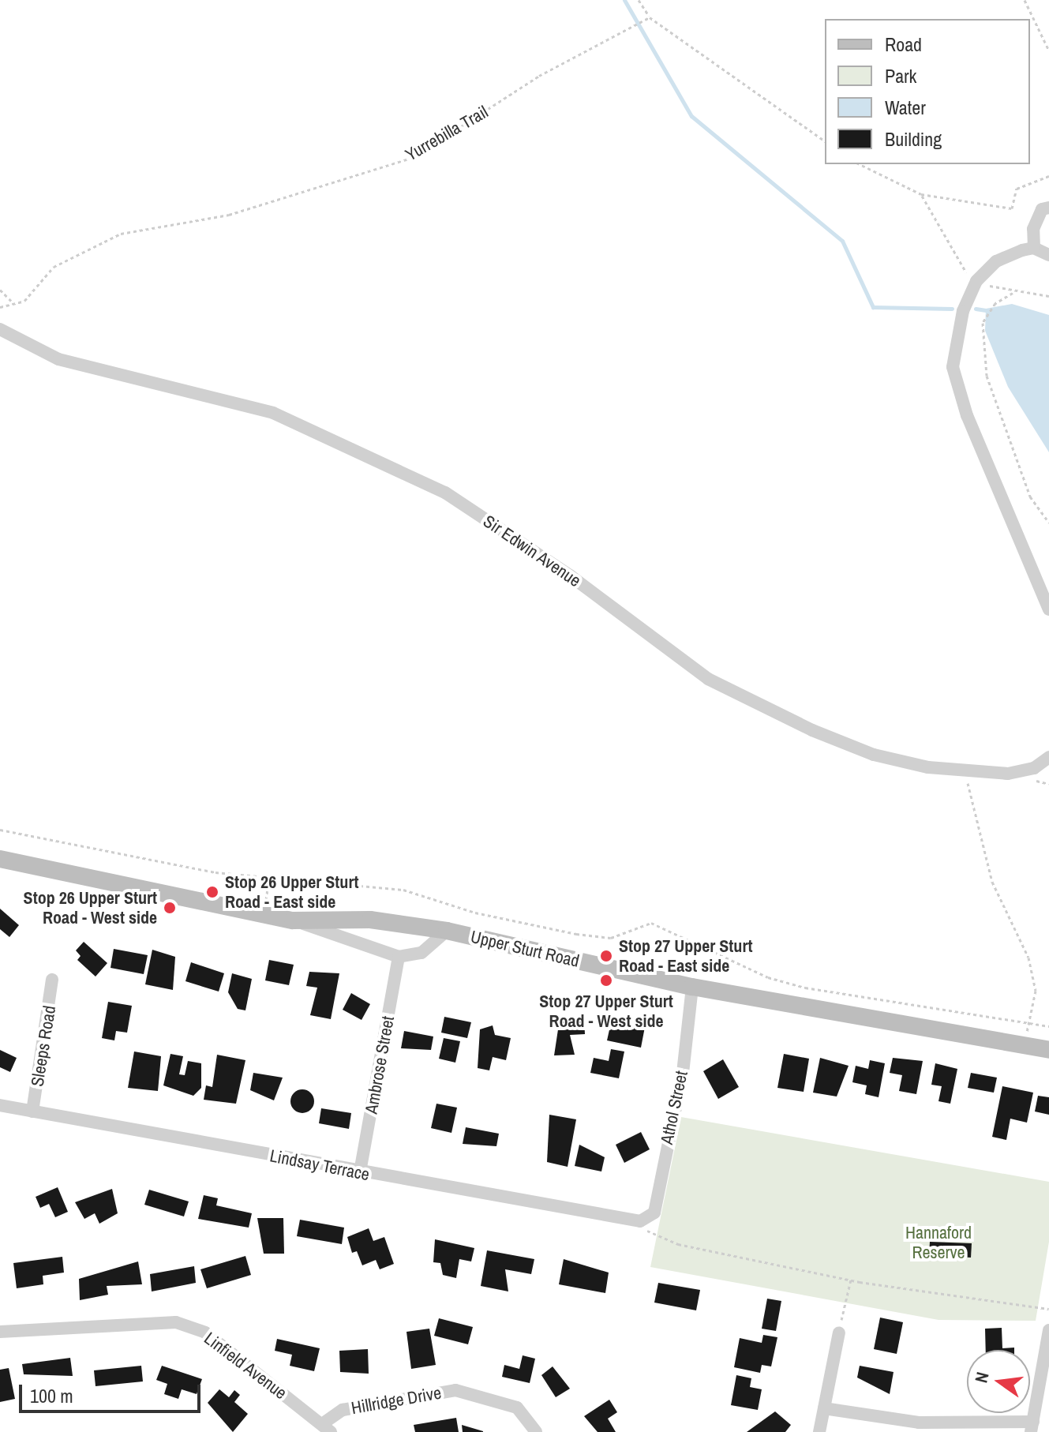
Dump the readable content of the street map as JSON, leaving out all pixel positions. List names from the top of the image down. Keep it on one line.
{"streets":{"main road":["Upper Sturt Road"],"street":["Sir Edwin Avenue","Sleeps Road","Ambrose Street","Athol Street","Lindsay Terrace","Linfield Avenue","Hillridge Drive"],"path":["Yurrebilla Trail"]},"crossings":[["Upper Sturt Road","Athol Street"],["Sleeps Road","Lindsay Terrace"],["Ambrose Street","Lindsay Terrace"],["Athol Street","Lindsay Terrace"],["Linfield Avenue","Hillridge Drive"]],"parks":["Hannaford Reserve"],"places":["Stop 26 Upper Sturt Road - East side","Stop 26 Upper Sturt Road - West side","Stop 27 Upper Sturt Road - East side","Stop 27 Upper Sturt Road - West side"],"legend":["Road","Park","Water","Building"],"scale_bar":"100 m","north":"left"}
